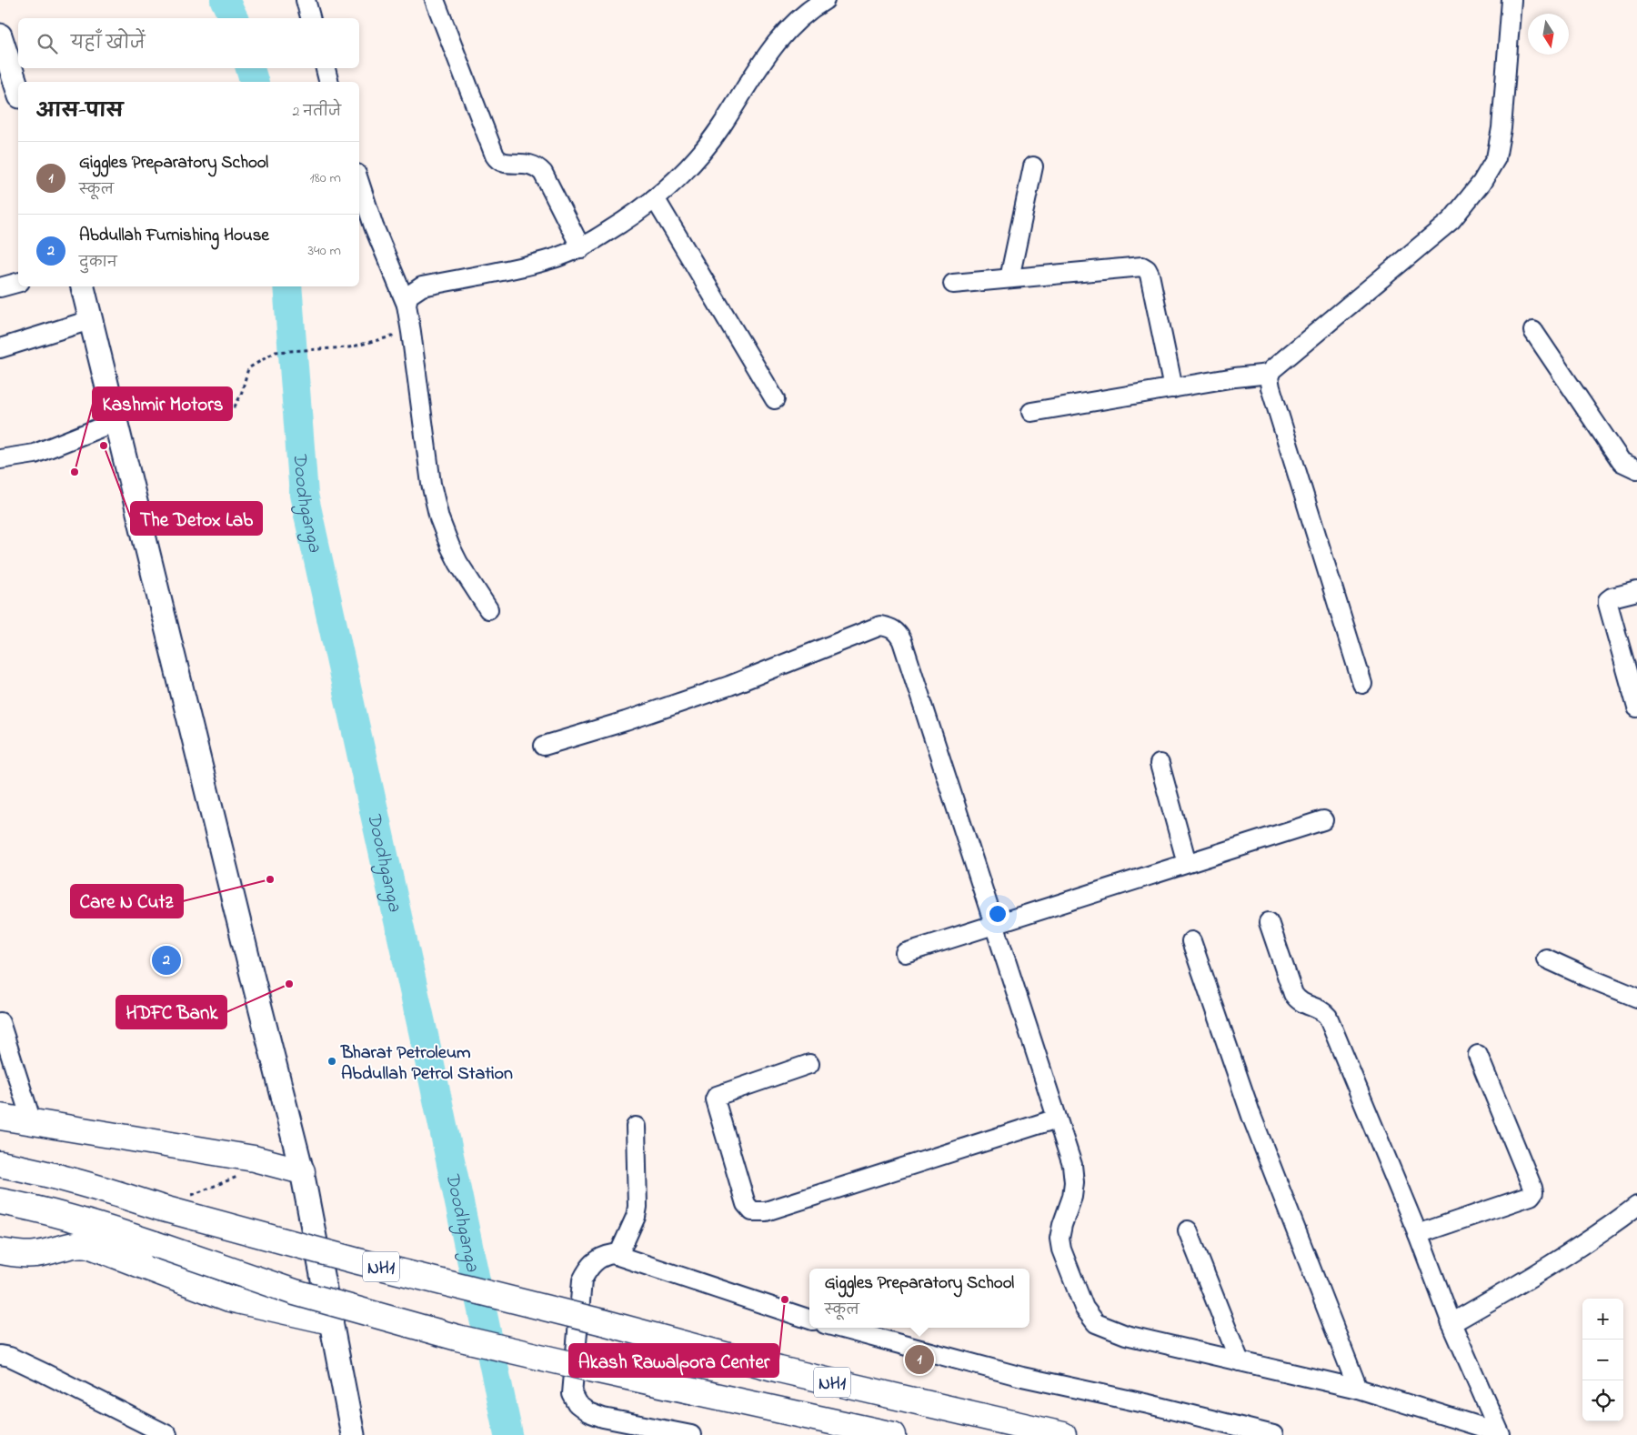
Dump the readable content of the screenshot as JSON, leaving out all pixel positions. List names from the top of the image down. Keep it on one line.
{"streets":{"highway":["NH1"]},"water":["Doodhganga"],"places":["The Detox Lab","Kashmir Motors","Care N Cutz","HDFC Bank","Bharat Petroleum Abdullah Petrol Station","Akash Rawalpora Center"],"north":"bottom","page":{"search":"यहाँ खोजें","heading":["आस-पास","2 नतीजे"],"list":[{"mark":"1","name":"Giggles Preparatory School","note":"स्कूल","value":"180 m"},{"mark":"2","name":"Abdullah Furnishing House","note":"दुकान","value":"340 m"}],"pins":["2","1"],"popup":["Giggles Preparatory School","स्कूल"],"map_buttons":["+","−"]}}
